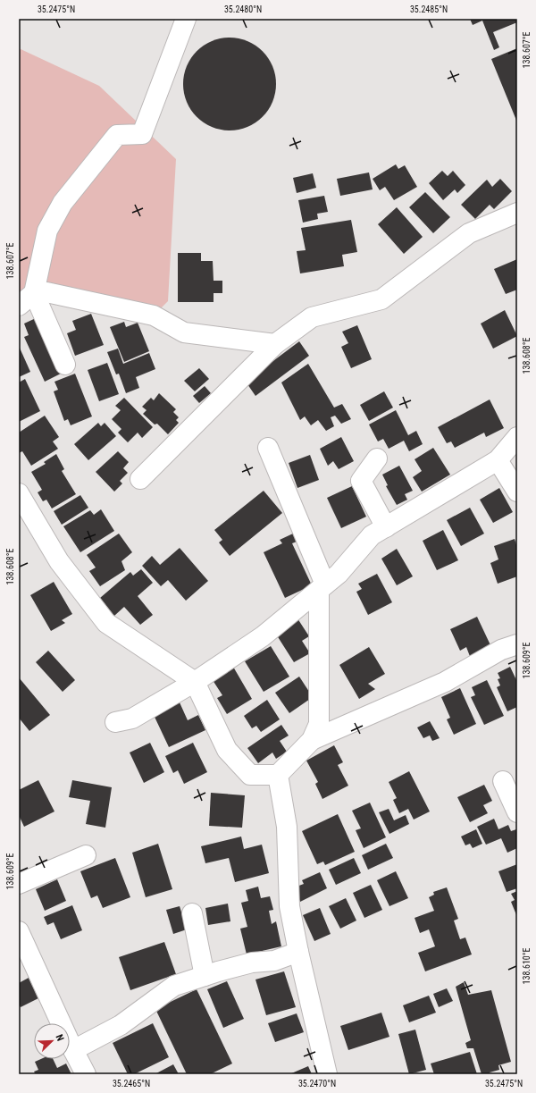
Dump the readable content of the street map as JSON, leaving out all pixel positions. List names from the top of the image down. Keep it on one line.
{"north":"top right","coordinates":["35.2475°N","35.2480°N","35.2485°N","138.607°E","138.608°E","138.609°E","138.610°E","35.2465°N","35.2470°N"]}
